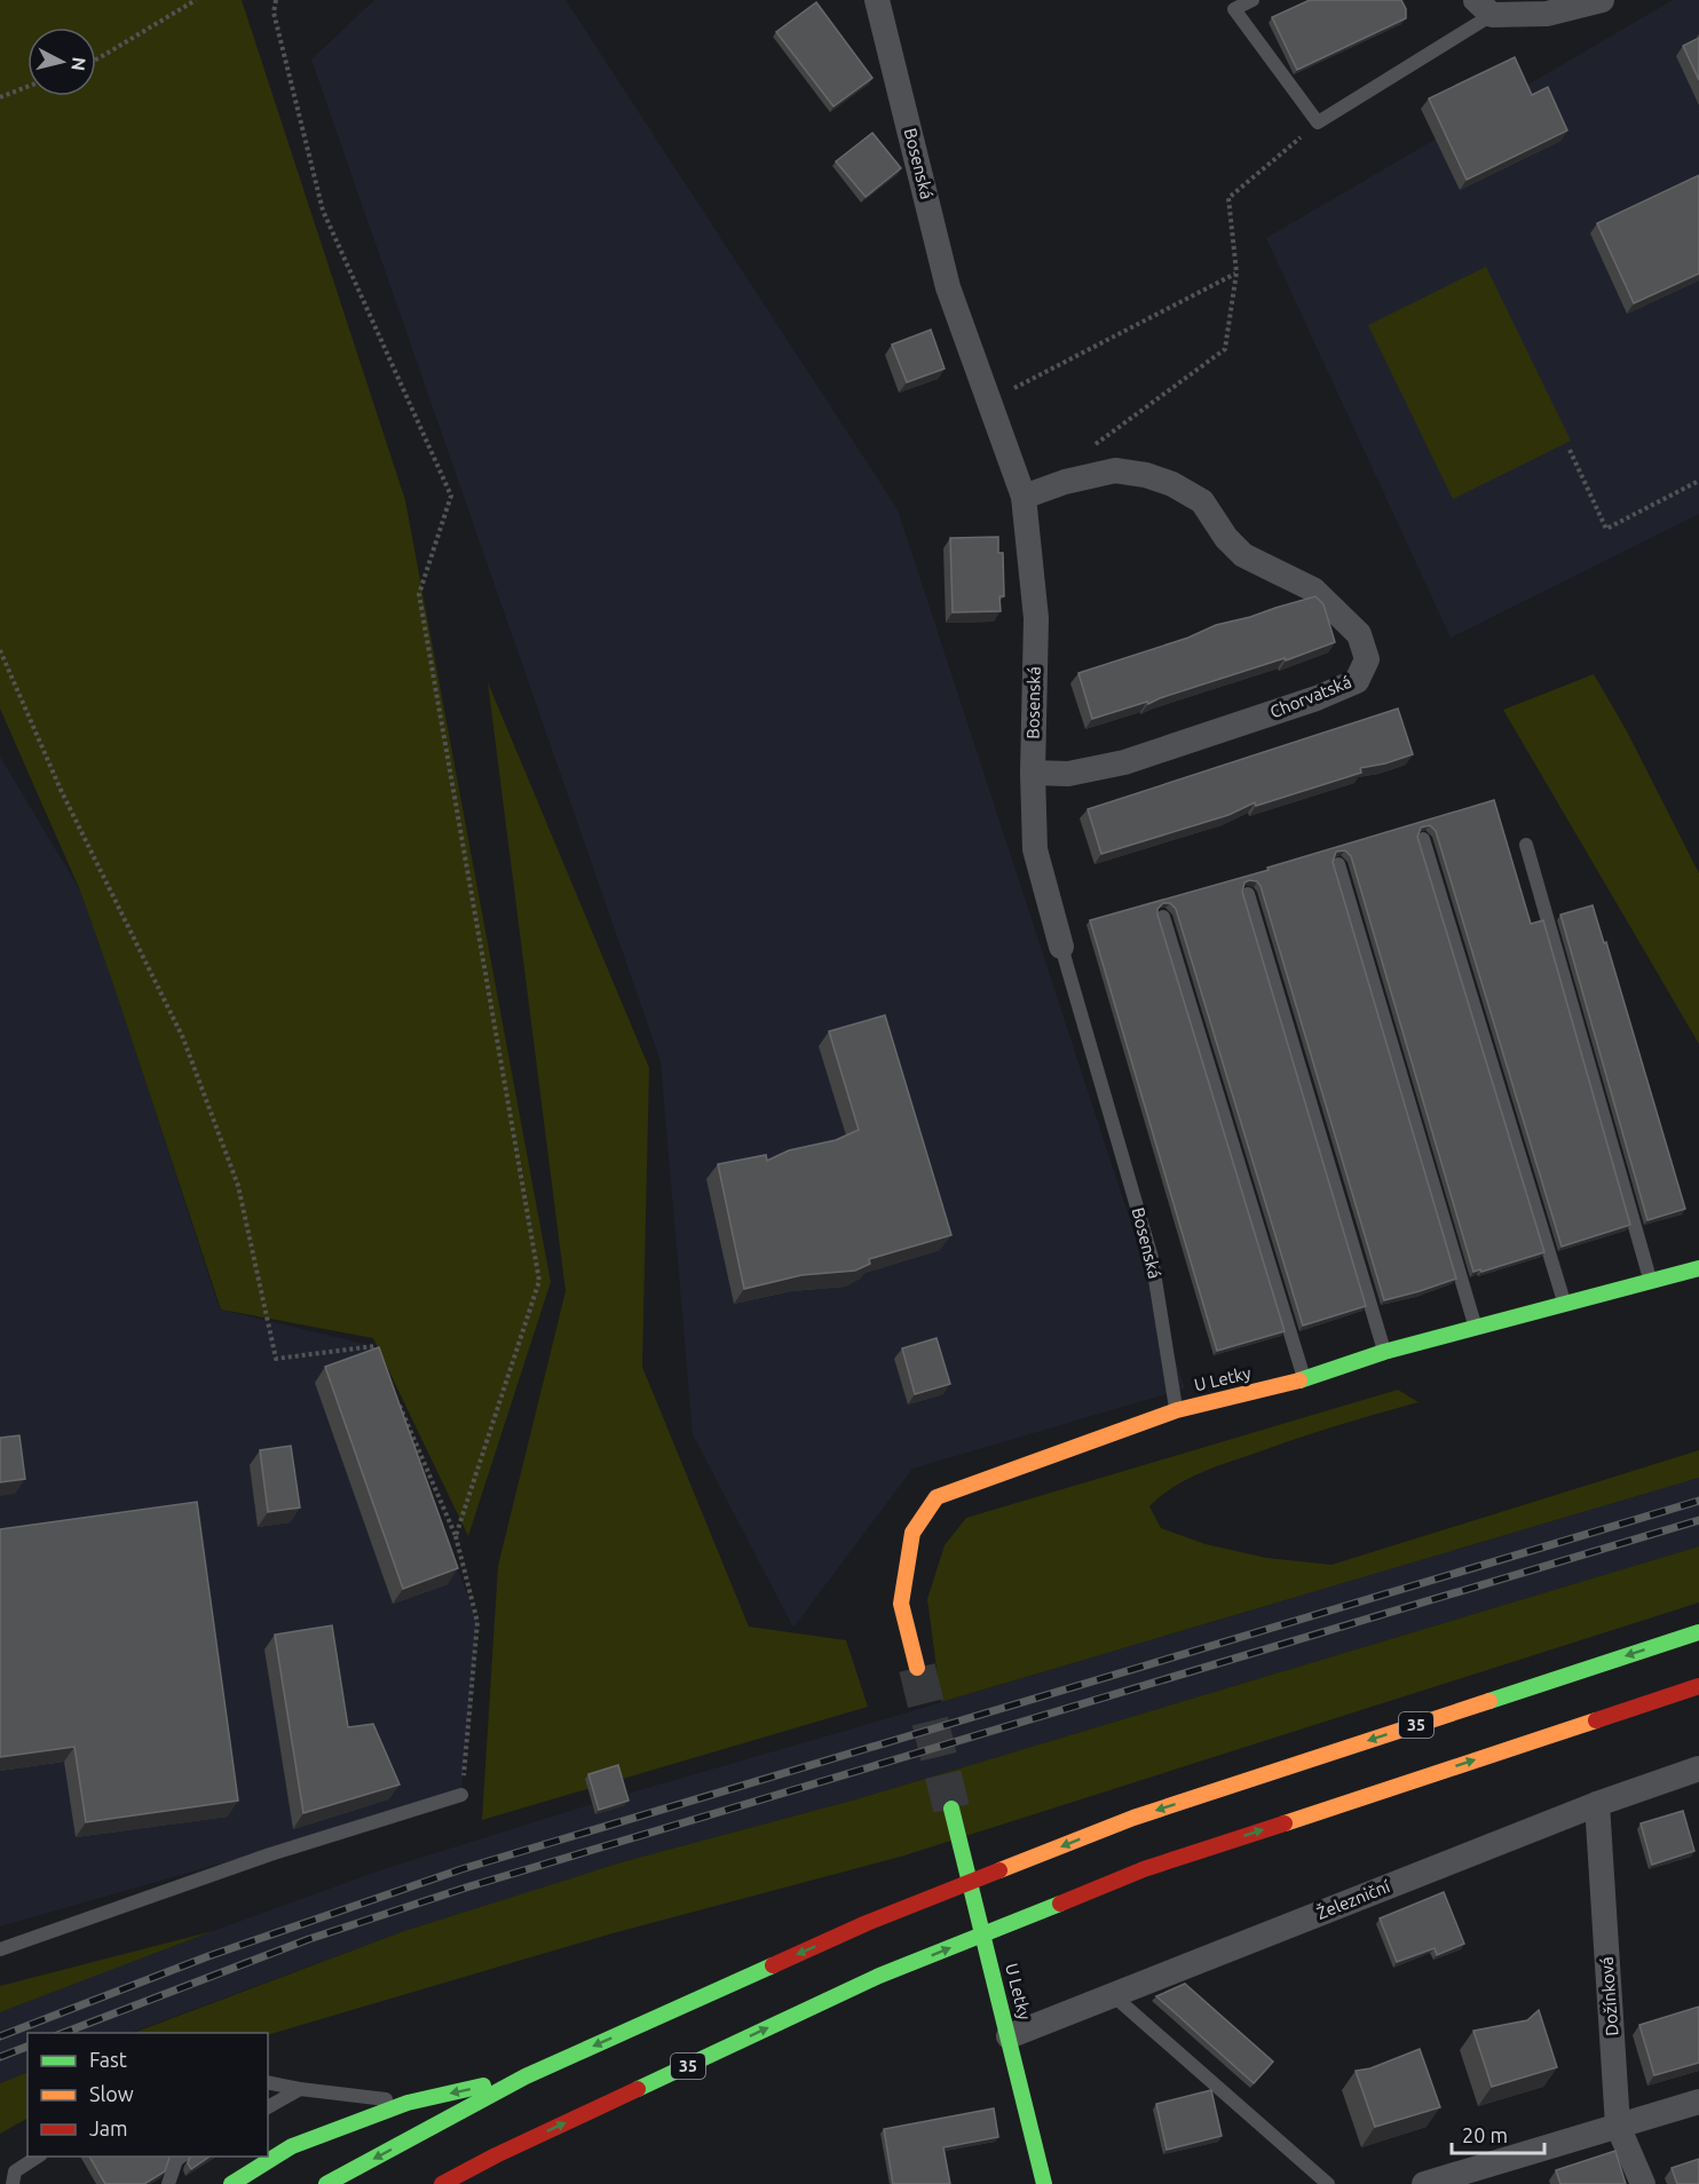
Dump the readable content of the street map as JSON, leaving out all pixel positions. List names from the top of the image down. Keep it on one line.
{"streets":{"main road":["U Letky","35"],"street":["Bosenská","Chorvatská","Železniční","Dožínková"]},"crossings":[["Bosenská","Chorvatská"],["Bosenská","U Letky"],["U Letky","Železniční"],["Železniční","Dožínková"]],"legend":["Fast","Slow","Jam"],"scale_bar":"20 m","north":"right"}
